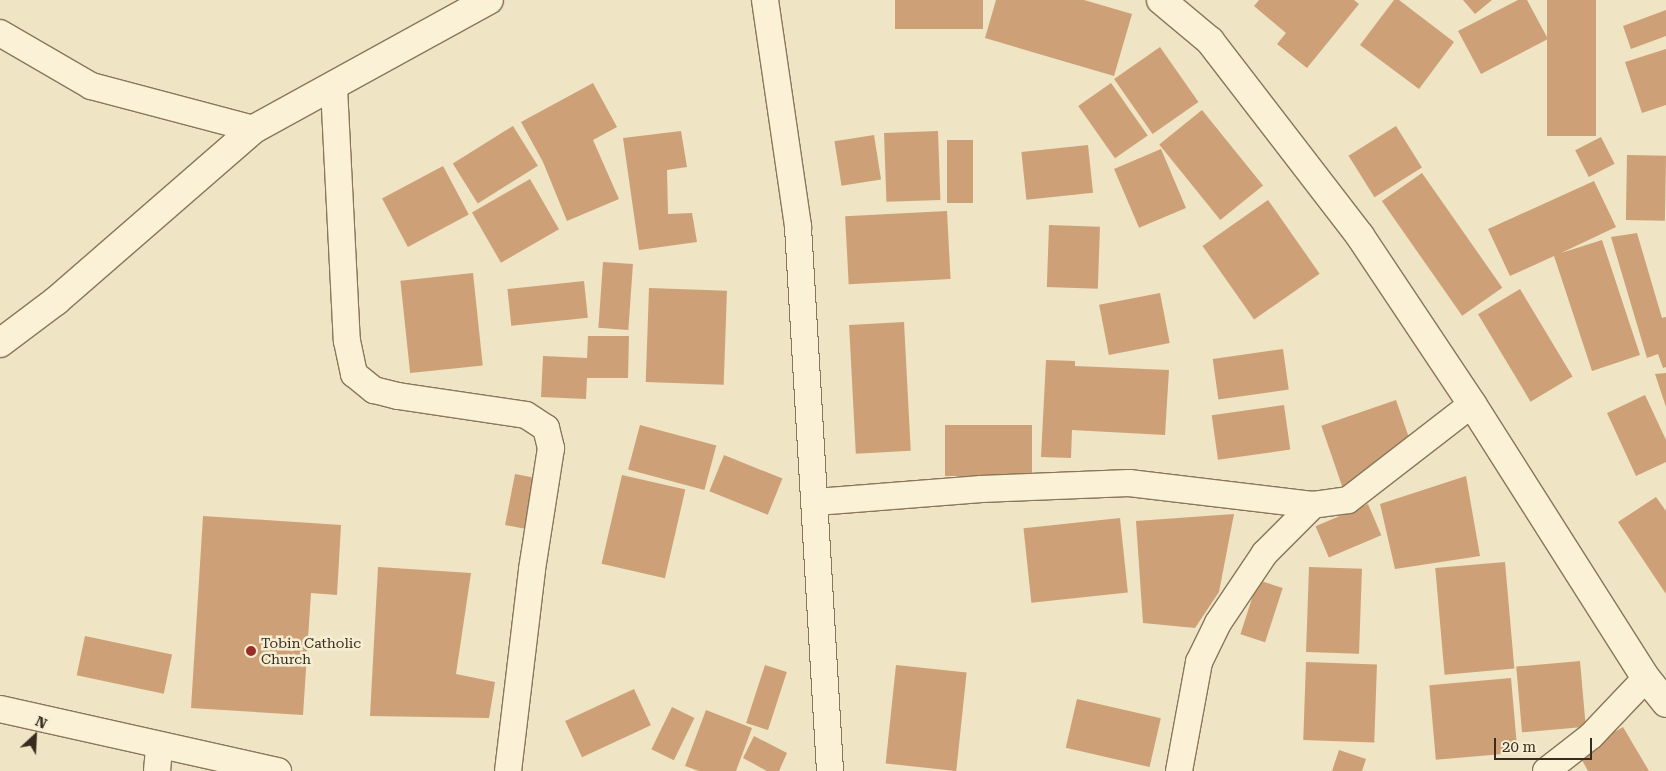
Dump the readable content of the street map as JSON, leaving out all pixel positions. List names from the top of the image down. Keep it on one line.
{"places":["Tobin Catholic Church"],"scale_bar":"20 m","north":"top right"}
